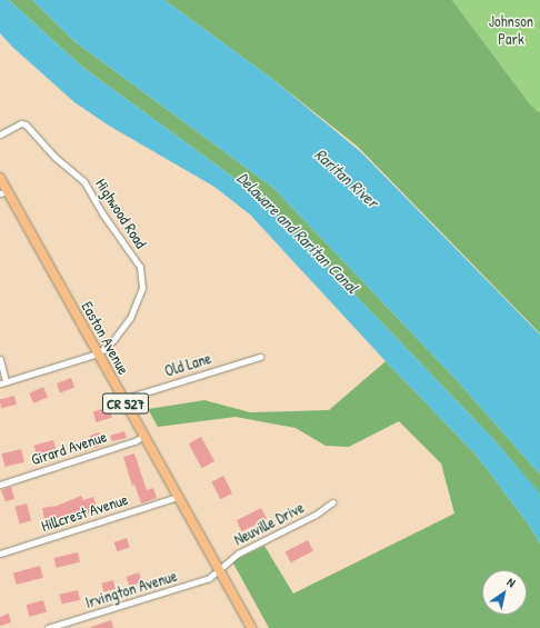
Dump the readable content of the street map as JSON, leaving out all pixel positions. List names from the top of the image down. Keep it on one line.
{"streets":{"main road":["Easton Avenue","CR 527"],"street":["Highwood Road","Old Lane","Girard Avenue","Hillcrest Avenue","Neuville Drive","Irvington Avenue"]},"crossings":[["Highwood Road","Easton Avenue"],["Easton Avenue","Old Lane"],["Easton Avenue","Girard Avenue"],["Easton Avenue","Hillcrest Avenue"],["Easton Avenue","Neuville Drive"],["Easton Avenue","Irvington Avenue"],["Neuville Drive","Irvington Avenue"]],"water":["Raritan River","Delaware and Raritan Canal"],"parks":["Johnson Park"],"north":"top right"}
